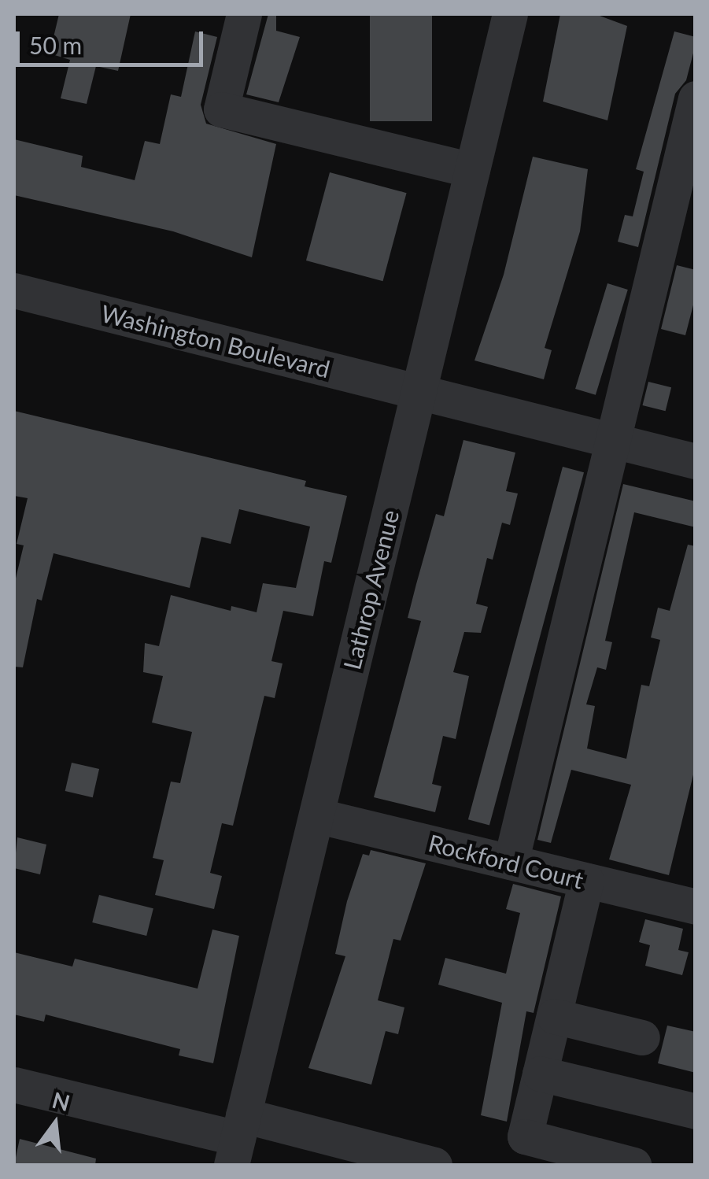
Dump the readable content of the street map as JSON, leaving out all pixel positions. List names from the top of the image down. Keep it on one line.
{"streets":{"street":["Washington Boulevard","Lathrop Avenue","Rockford Court"]},"crossings":[["Washington Boulevard","Lathrop Avenue"],["Lathrop Avenue","Rockford Court"]],"scale_bar":"50 m","north":"top"}
